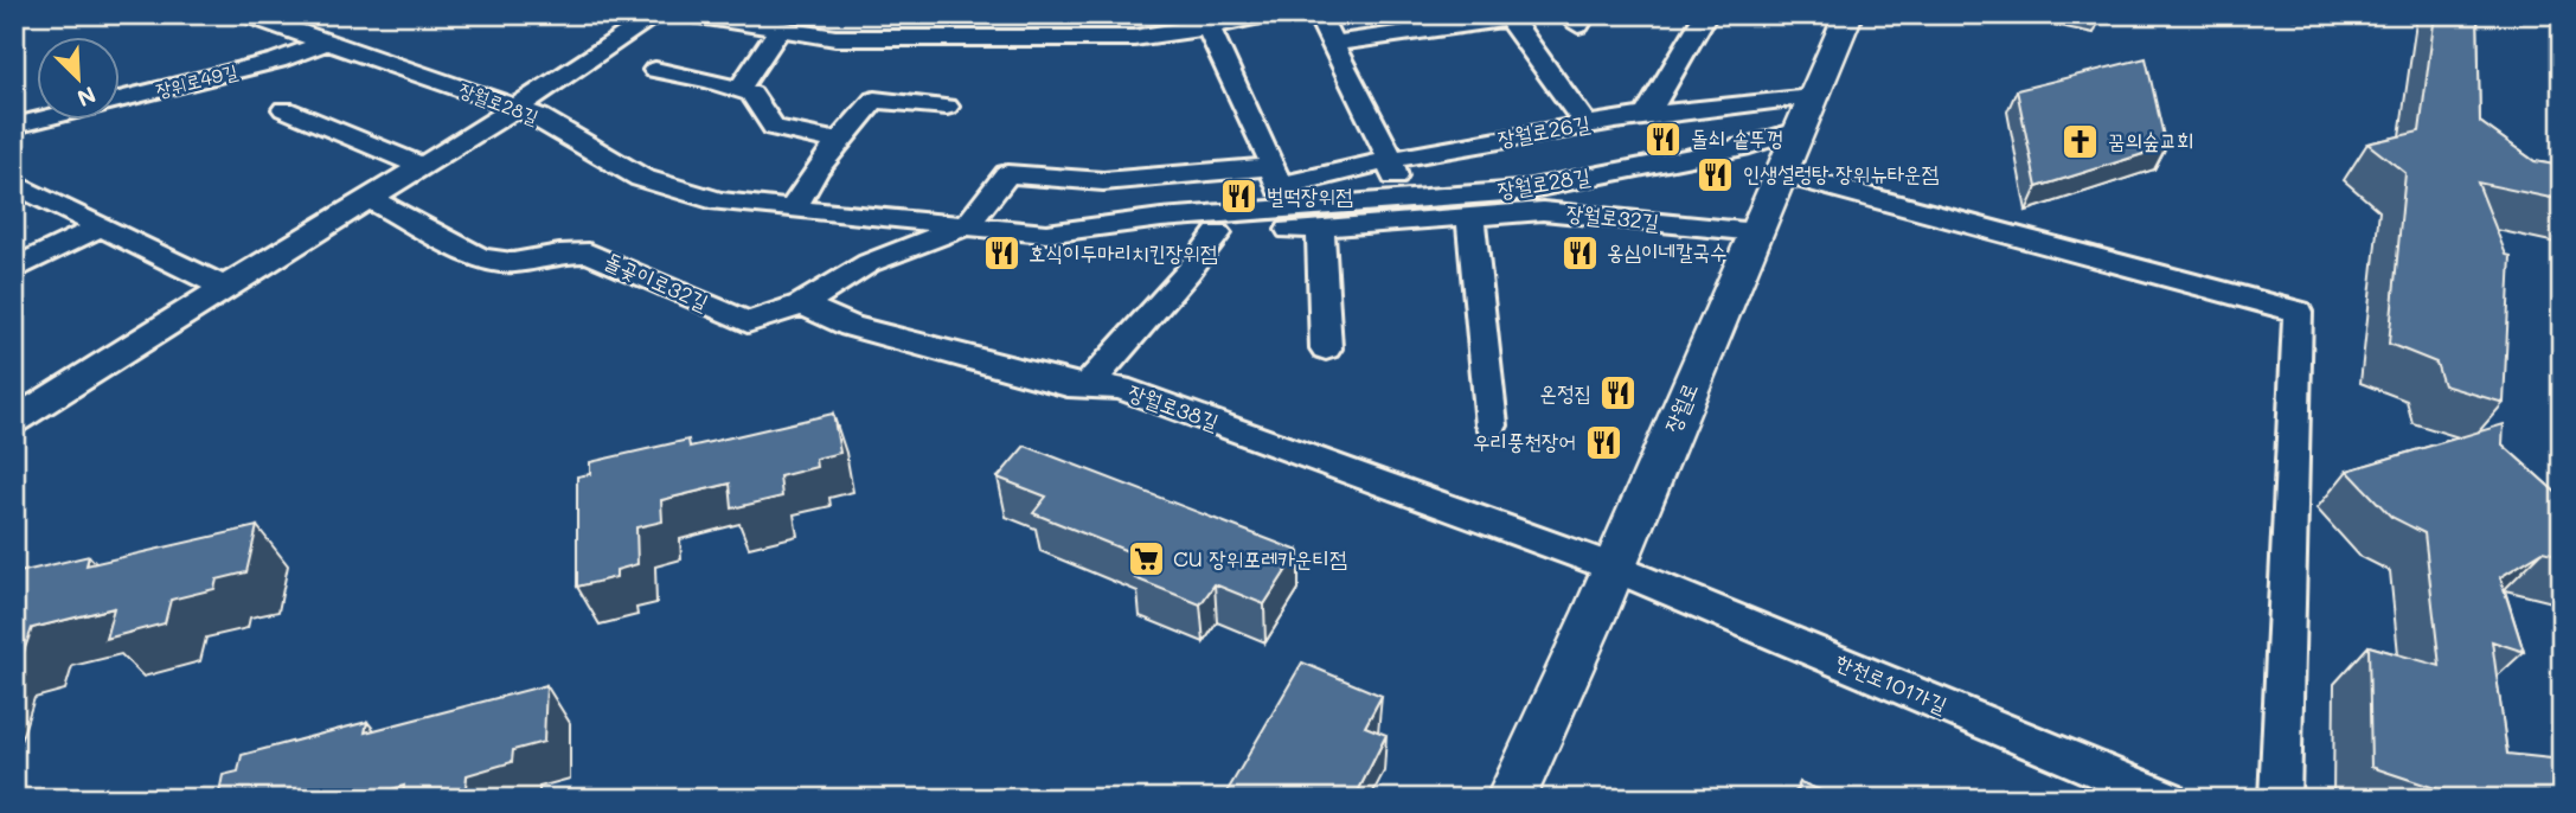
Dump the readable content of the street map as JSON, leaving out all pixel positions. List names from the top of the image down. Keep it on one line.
{"streets":{"street":["장위로49길","장월로28길","장월로26길","장월로32길","돌곶이로32길","장월로38길","장월로","한천로101가길"]},"crossings":[["장위로49길","장월로28길"],["장월로28길","장월로26길"],["장월로28길","장월로32길"],["장월로28길","장월로"],["장월로26길","장월로"],["장월로32길","장월로"],["돌곶이로32길","장월로38길"],["장월로38길","장월로"],["장월로38길","한천로101가길"],["장월로","한천로101가길"]],"places":{"restaurant":["돌쇠 솥뚜껑","인생설렁탕 장위뉴타운점","벌떡장위점","옹심이네칼국수","호식이두마리치킨장위점","온정집","우리풍천장어"],"church":["꿈의숲교회"],"supermarket":["CU 장위포레카운티점"]},"north":"bottom right"}
